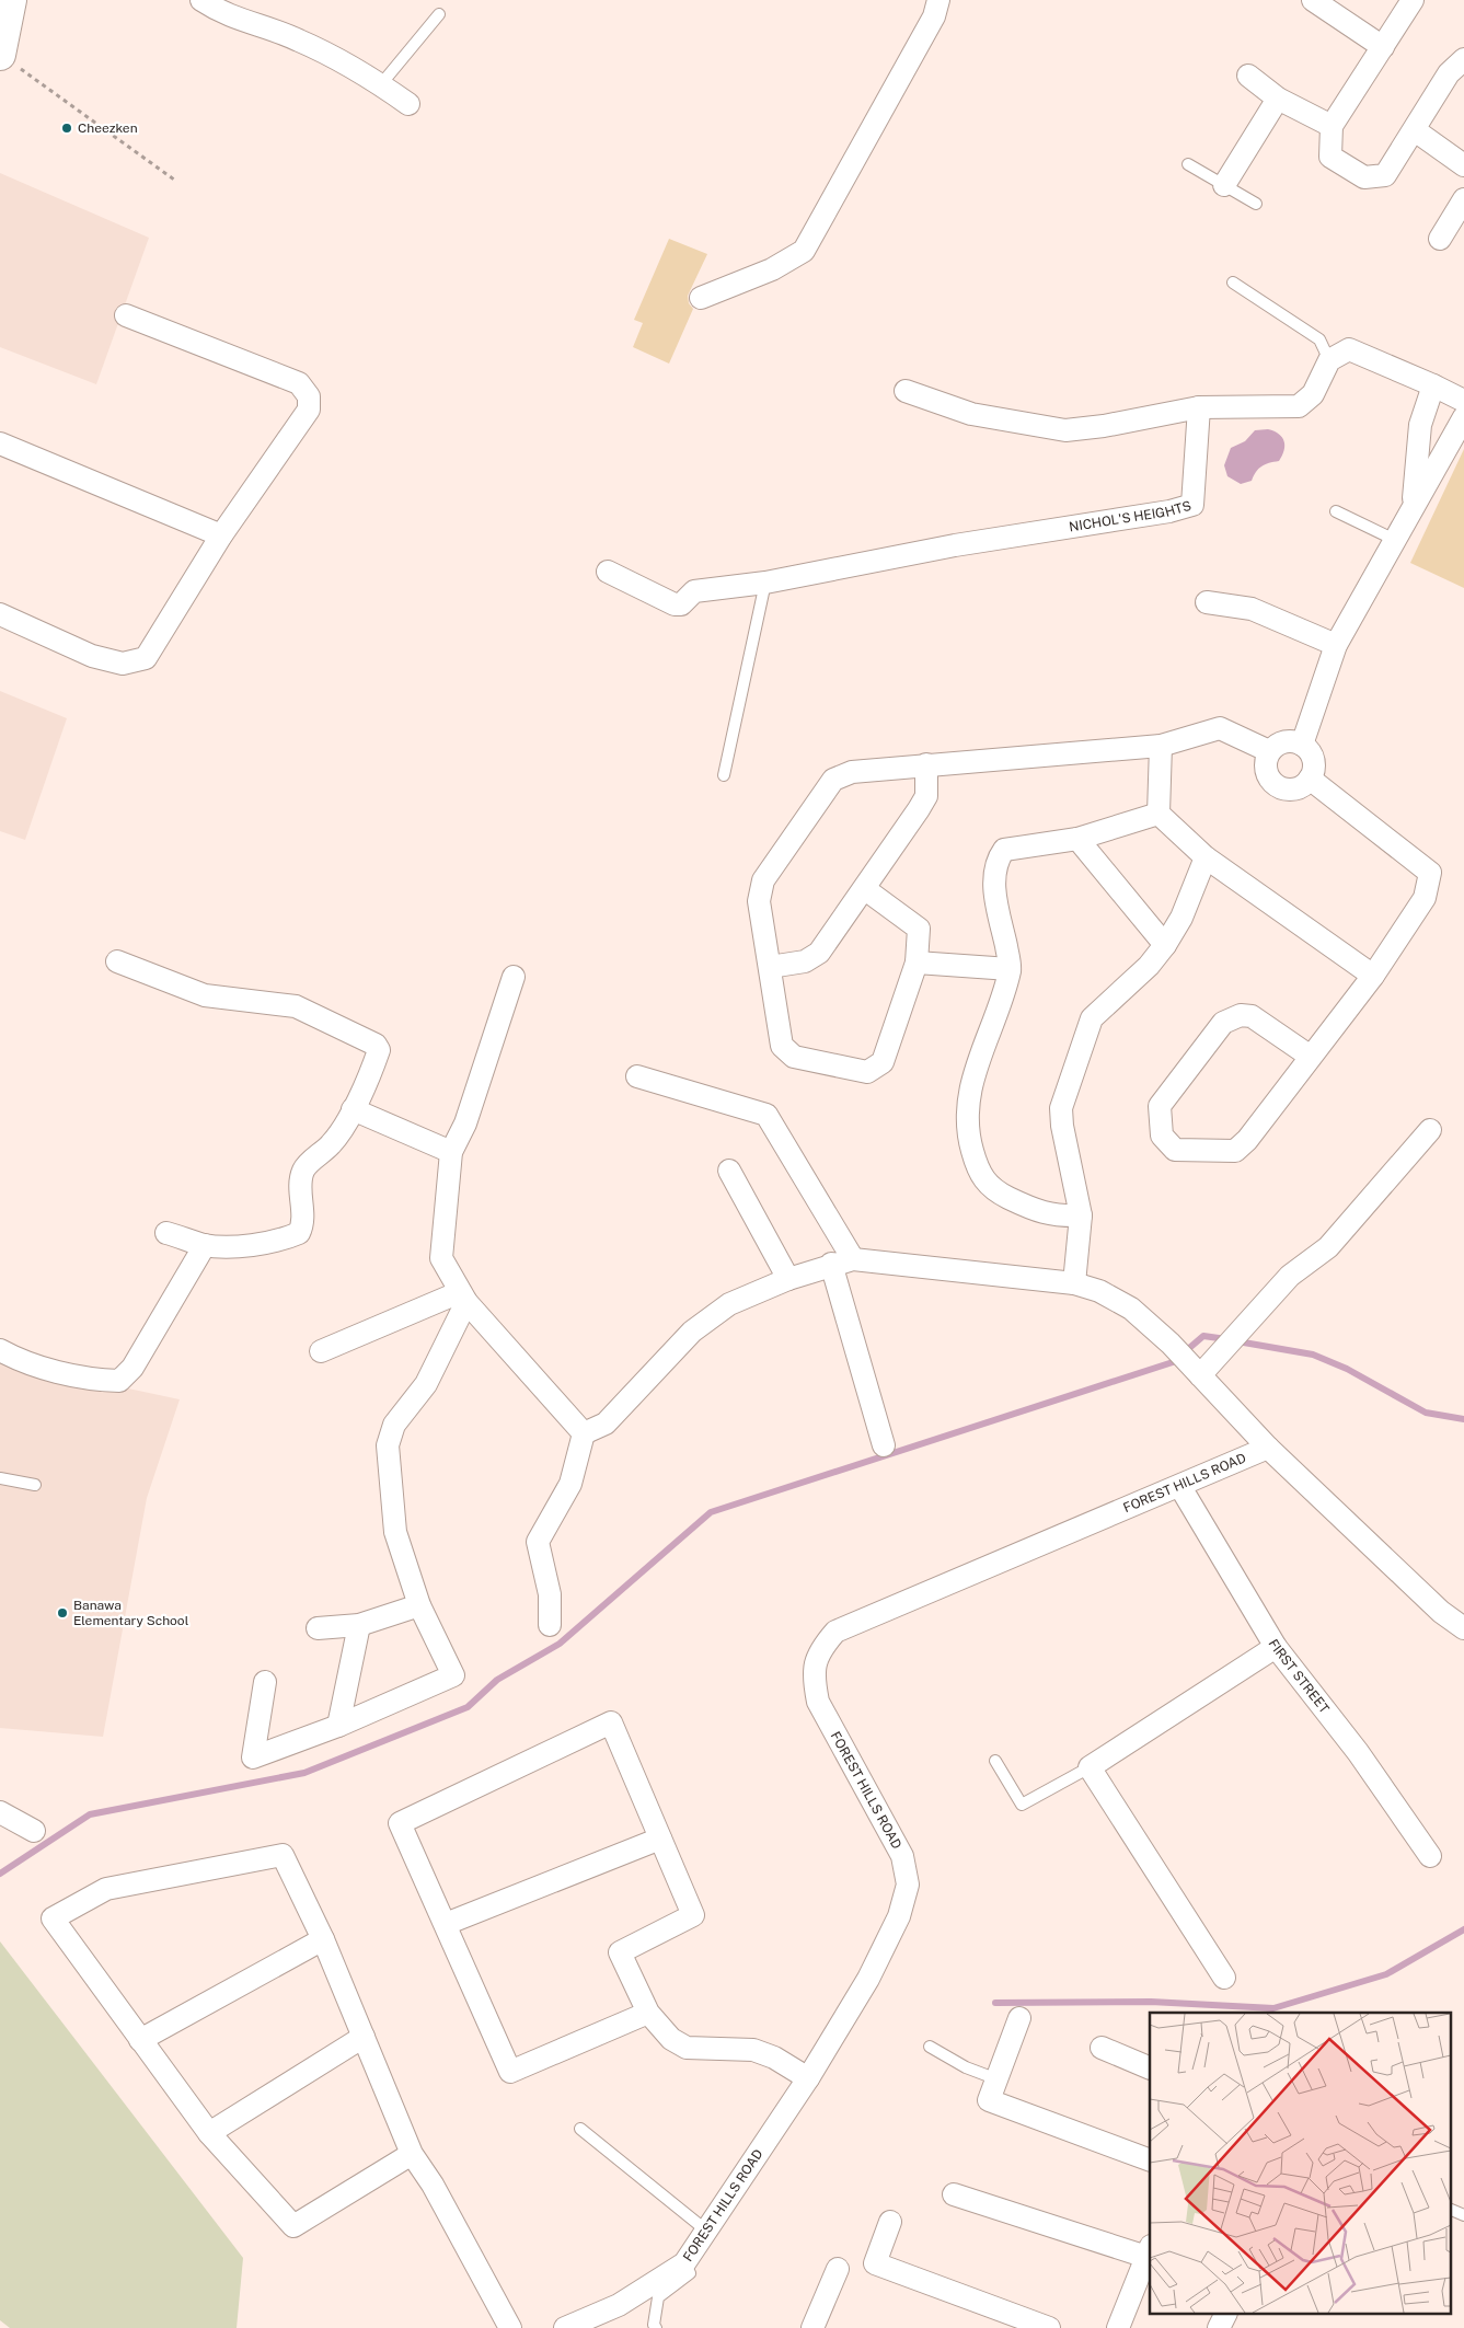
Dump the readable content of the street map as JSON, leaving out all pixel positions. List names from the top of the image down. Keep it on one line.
{"streets":{"street":["NICHOL'S HEIGHTS","FOREST HILLS ROAD","FIRST STREET"]},"crossings":[["FOREST HILLS ROAD","FIRST STREET"]],"places":["Cheezken","Banawa Elementary School"]}
